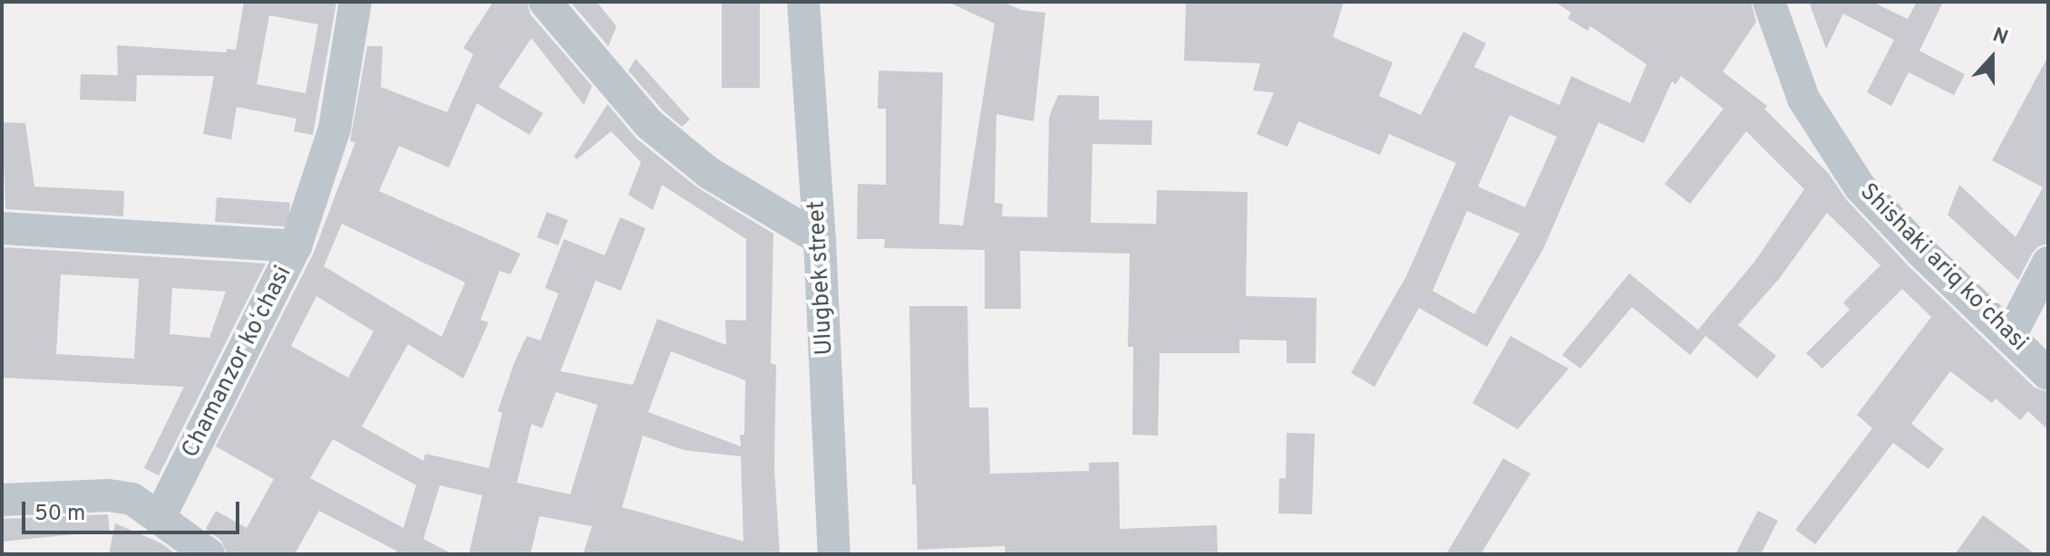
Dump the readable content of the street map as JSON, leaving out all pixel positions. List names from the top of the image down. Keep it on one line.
{"streets":{"street":["Shishaki ariq koʻchasi","Ulugbek street","Chamanzor koʻchasi"]},"scale_bar":"50 m","north":"top"}
